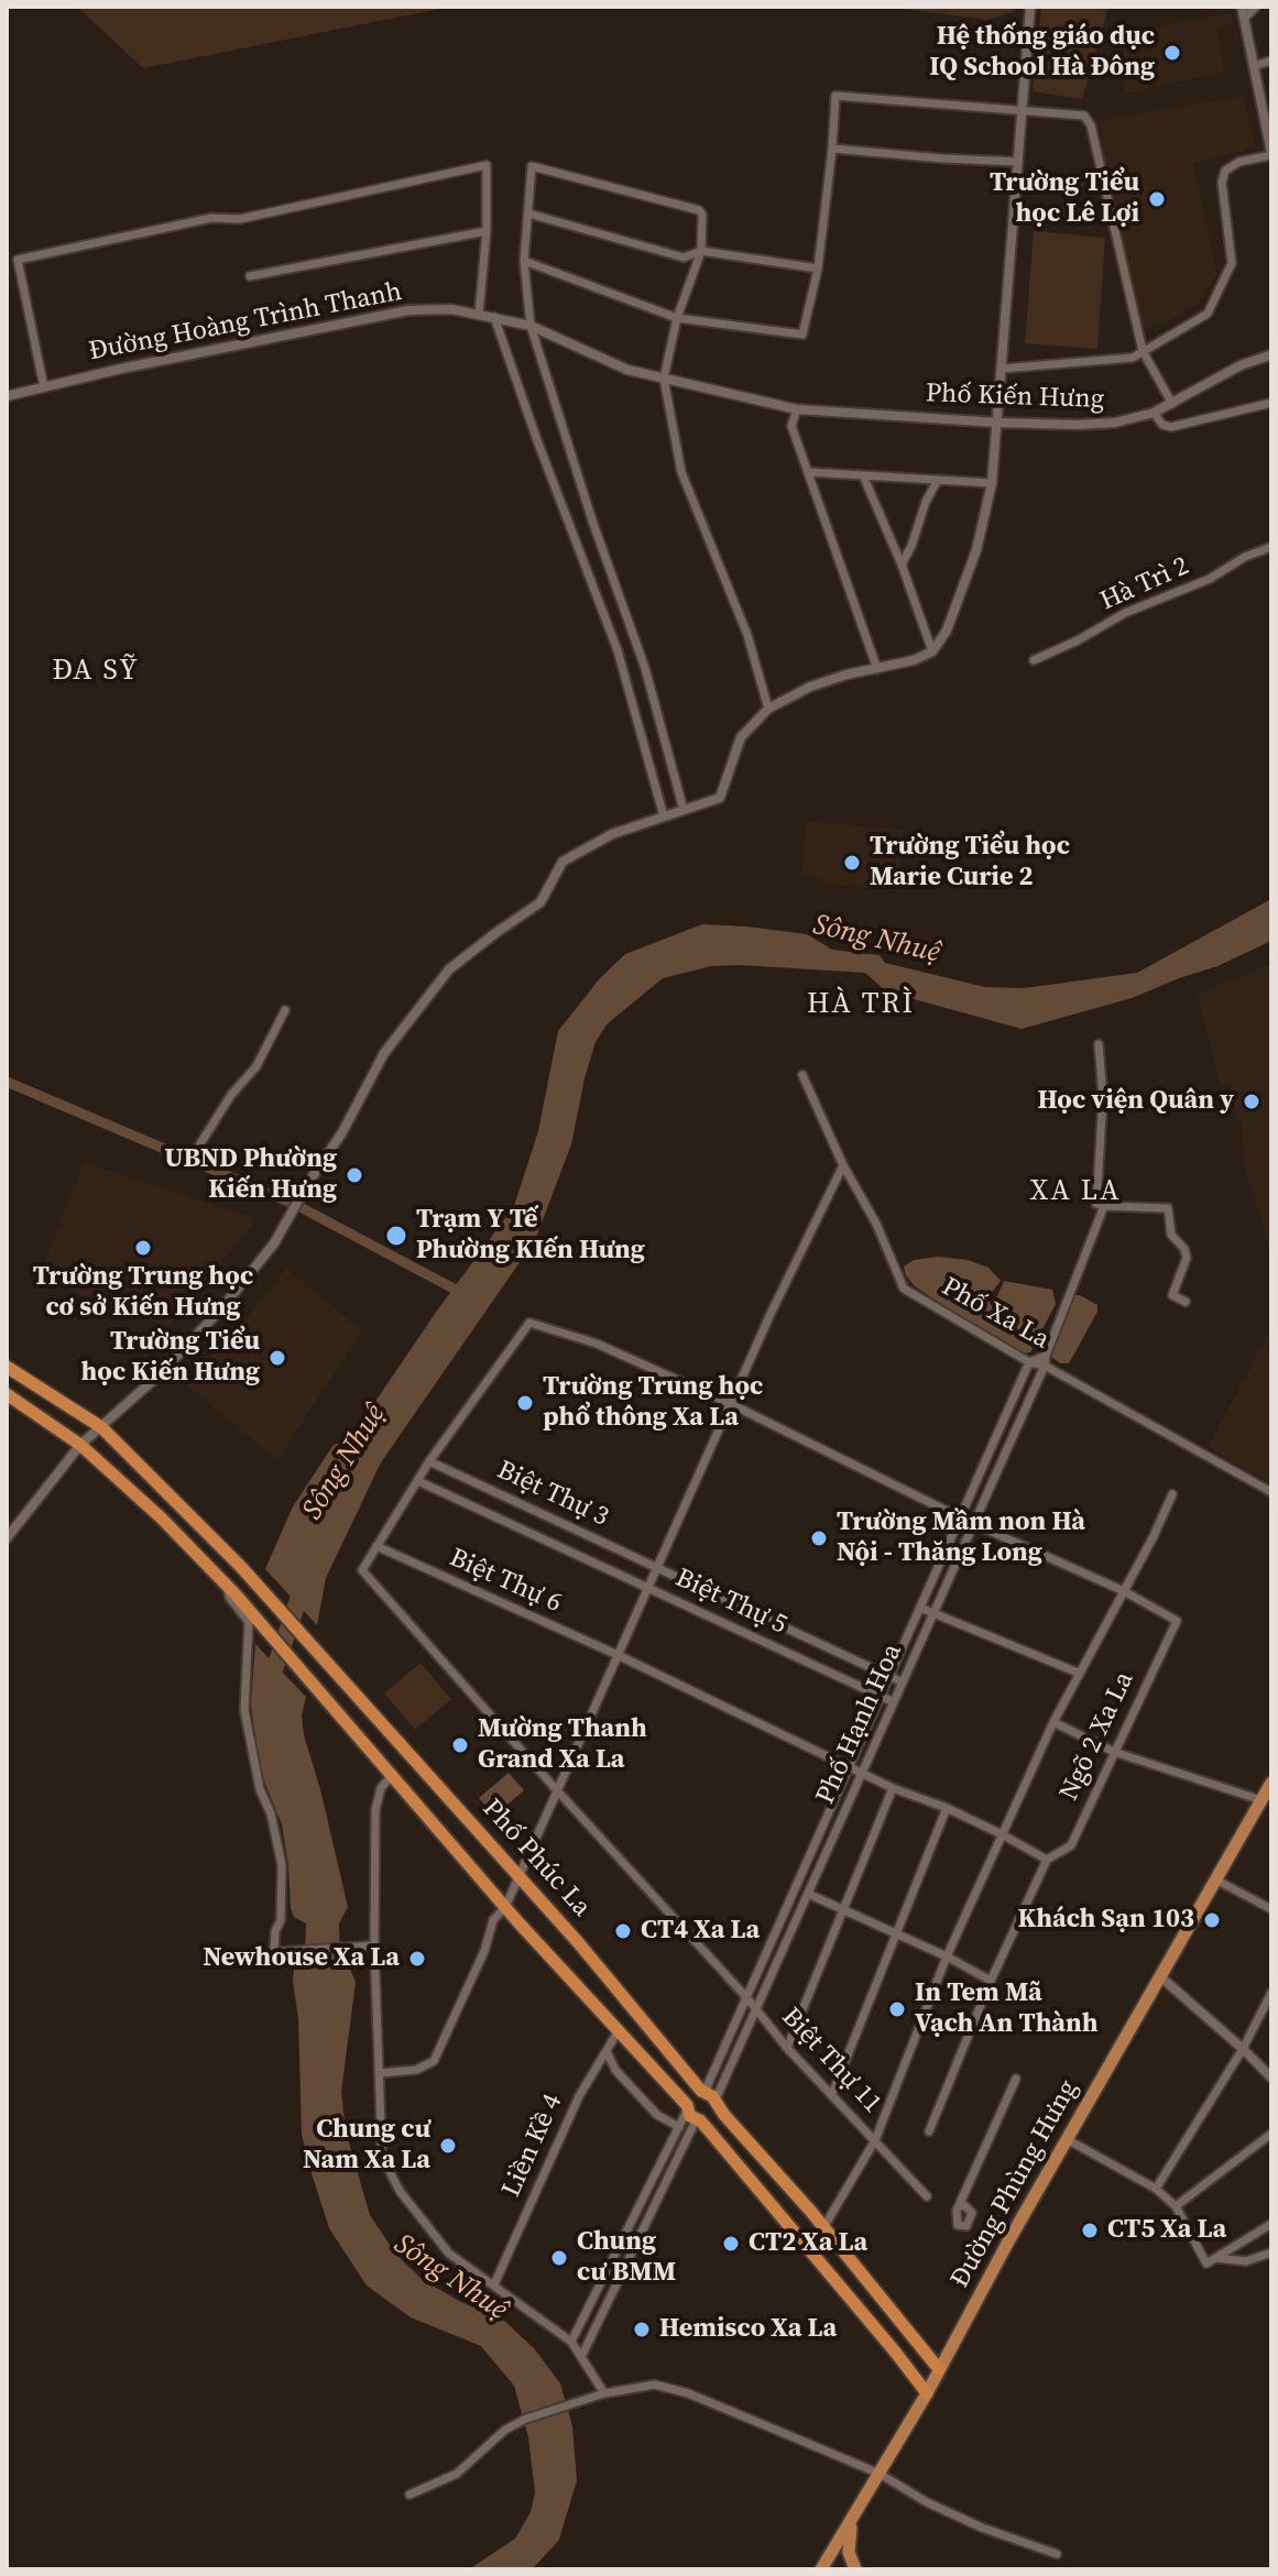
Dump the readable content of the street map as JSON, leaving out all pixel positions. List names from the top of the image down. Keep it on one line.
{"streets":{"highway":["Phố Phúc La"],"main road":["Đường Phùng Hưng"],"street":["Đường Hoàng Trình Thanh","Phố Kiến Hưng","Hà Trì 2","Phố Xa La","Biệt Thự 3","Biệt Thự 6","Biệt Thự 5","Phố Hạnh Hoa","Ngõ 2 Xa La","Biệt Thự 11","Liền Kề 4"]},"crossings":[["Đường Hoàng Trình Thanh","Phố Kiến Hưng"],["Phố Xa La","Phố Hạnh Hoa"],["Biệt Thự 3","Phố Hạnh Hoa"],["Biệt Thự 6","Biệt Thự 5"],["Biệt Thự 6","Biệt Thự 11"],["Biệt Thự 5","Phố Hạnh Hoa"],["Phố Hạnh Hoa","Phố Phúc La"],["Phố Hạnh Hoa","Biệt Thự 11"],["Phố Phúc La","Liền Kề 4"],["Phố Phúc La","Đường Phùng Hưng"]],"districts":["ĐA SỸ","HÀ TRÌ","XA LA"],"water":["Sông Nhuệ"],"places":["Hệ thống giáo dục IQ School Hà Đông","Trường Tiểu học Lê Lợi","Trường Tiểu học Marie Curie 2","Học viện Quân y","UBND Phường Kiến Hưng","Trạm Y Tế Phường KIến Hưng","Trường Trung học cơ sở Kiến Hưng","Trường Tiểu học Kiến Hưng","Trường Trung học phổ thông Xa La","Trường Mầm non Hà Nội - Thăng Long","Mường Thanh Grand Xa La","Khách Sạn 103","CT4 Xa La","Newhouse Xa La","In Tem Mã Vạch An Thành","Chung cư Nam Xa La","CT5 Xa La","CT2 Xa La","Chung cư BMM","Hemisco Xa La"]}
